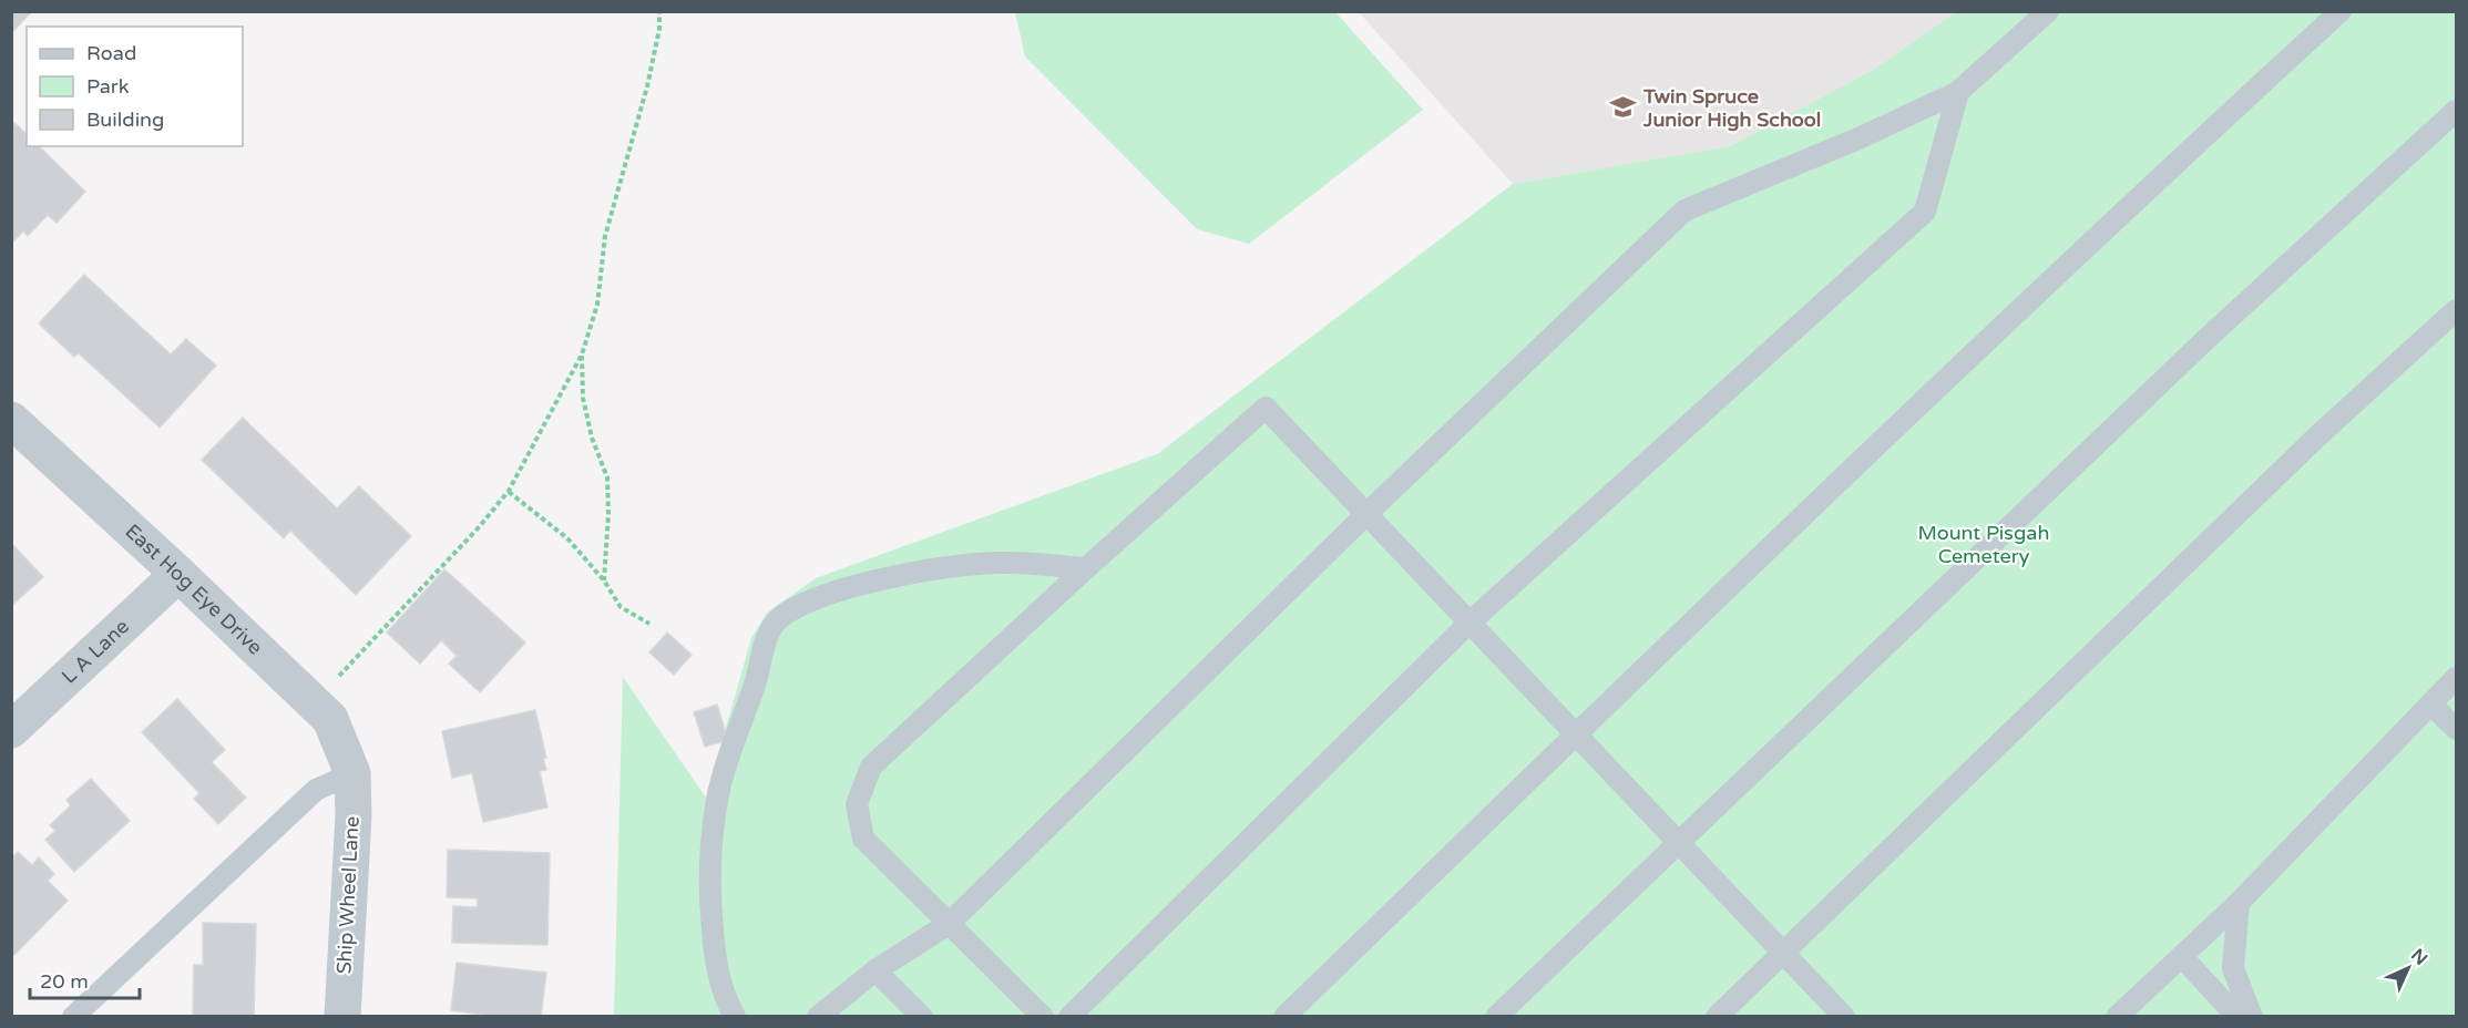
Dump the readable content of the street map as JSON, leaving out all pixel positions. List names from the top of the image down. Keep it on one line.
{"streets":{"street":["East Hog Eye Drive","L A Lane","Ship Wheel Lane"]},"crossings":[["East Hog Eye Drive","L A Lane"],["East Hog Eye Drive","Ship Wheel Lane"]],"parks":["Mount Pisgah Cemetery"],"places":{"school or university":["Twin Spruce Junior High School"]},"legend":["Road","Park","Building"],"scale_bar":"20 m","north":"top right"}
